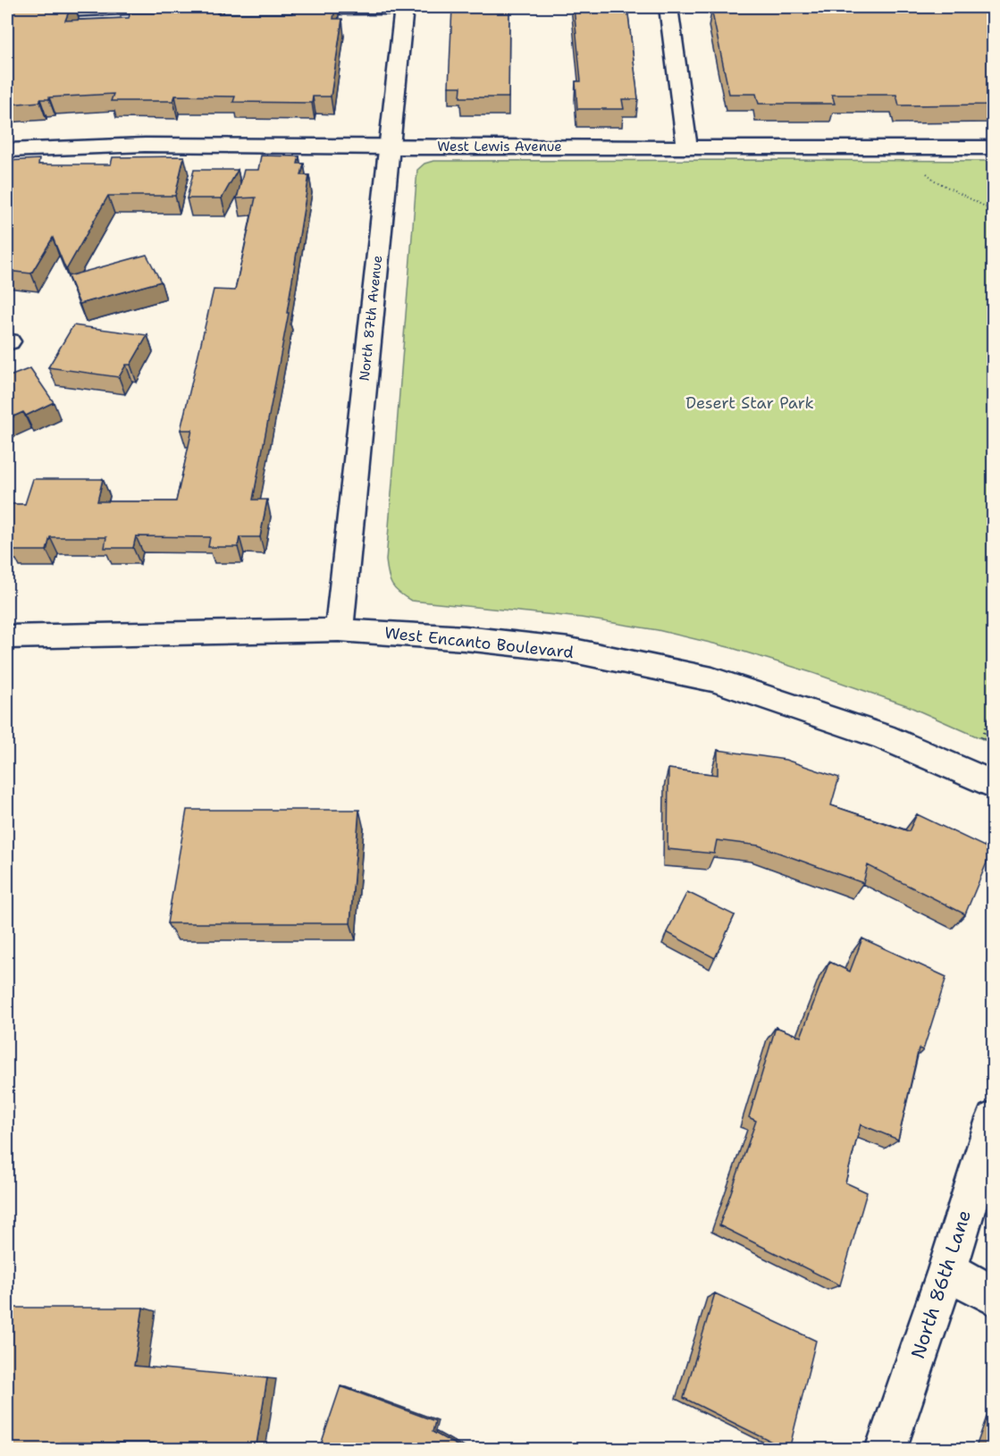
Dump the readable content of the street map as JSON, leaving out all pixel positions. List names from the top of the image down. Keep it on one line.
{"streets":{"street":["West Lewis Avenue","North 87th Avenue","West Encanto Boulevard","North 86th Lane"]},"crossings":[["West Lewis Avenue","North 87th Avenue"],["North 87th Avenue","West Encanto Boulevard"]],"parks":["Desert Star Park"]}
